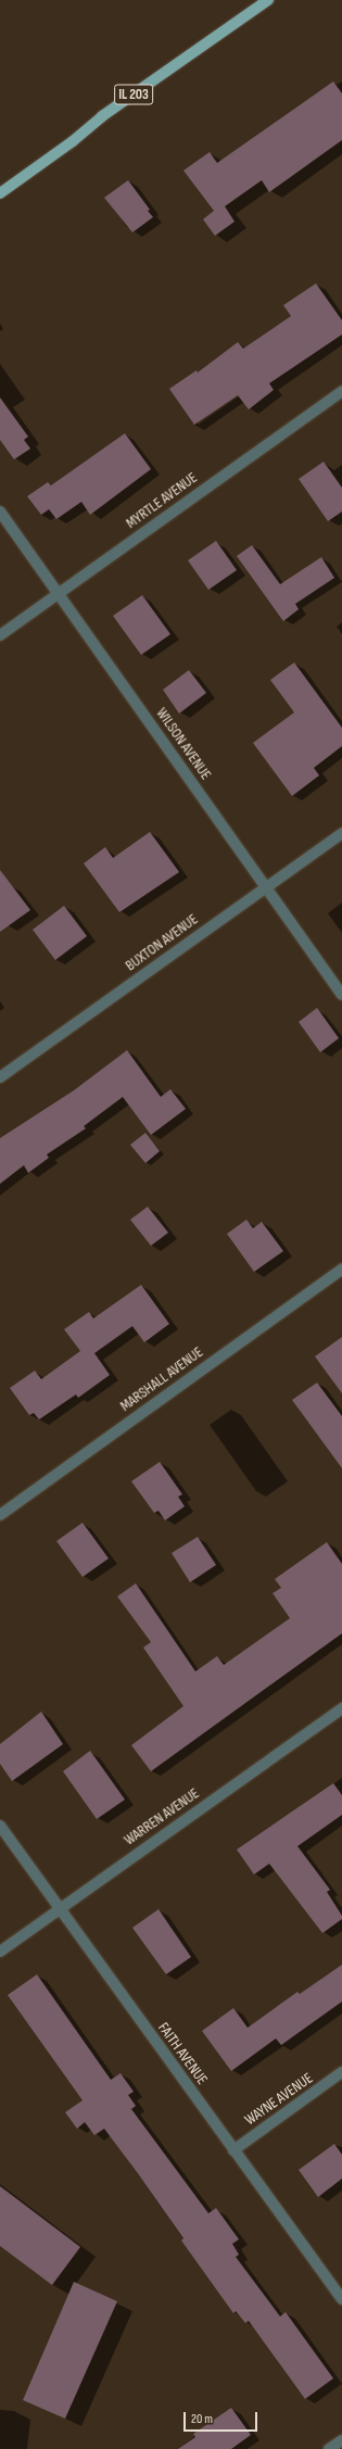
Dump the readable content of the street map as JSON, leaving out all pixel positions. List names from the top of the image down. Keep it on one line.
{"streets":{"main road":["IL 203"],"street":["MYRTLE AVENUE","WILSON AVENUE","BUXTON AVENUE","MARSHALL AVENUE","WARREN AVENUE","FAITH AVENUE","WAYNE AVENUE"]},"crossings":[["MYRTLE AVENUE","WILSON AVENUE"],["WILSON AVENUE","BUXTON AVENUE"],["WARREN AVENUE","FAITH AVENUE"],["FAITH AVENUE","WAYNE AVENUE"]],"scale_bar":"20 m"}
